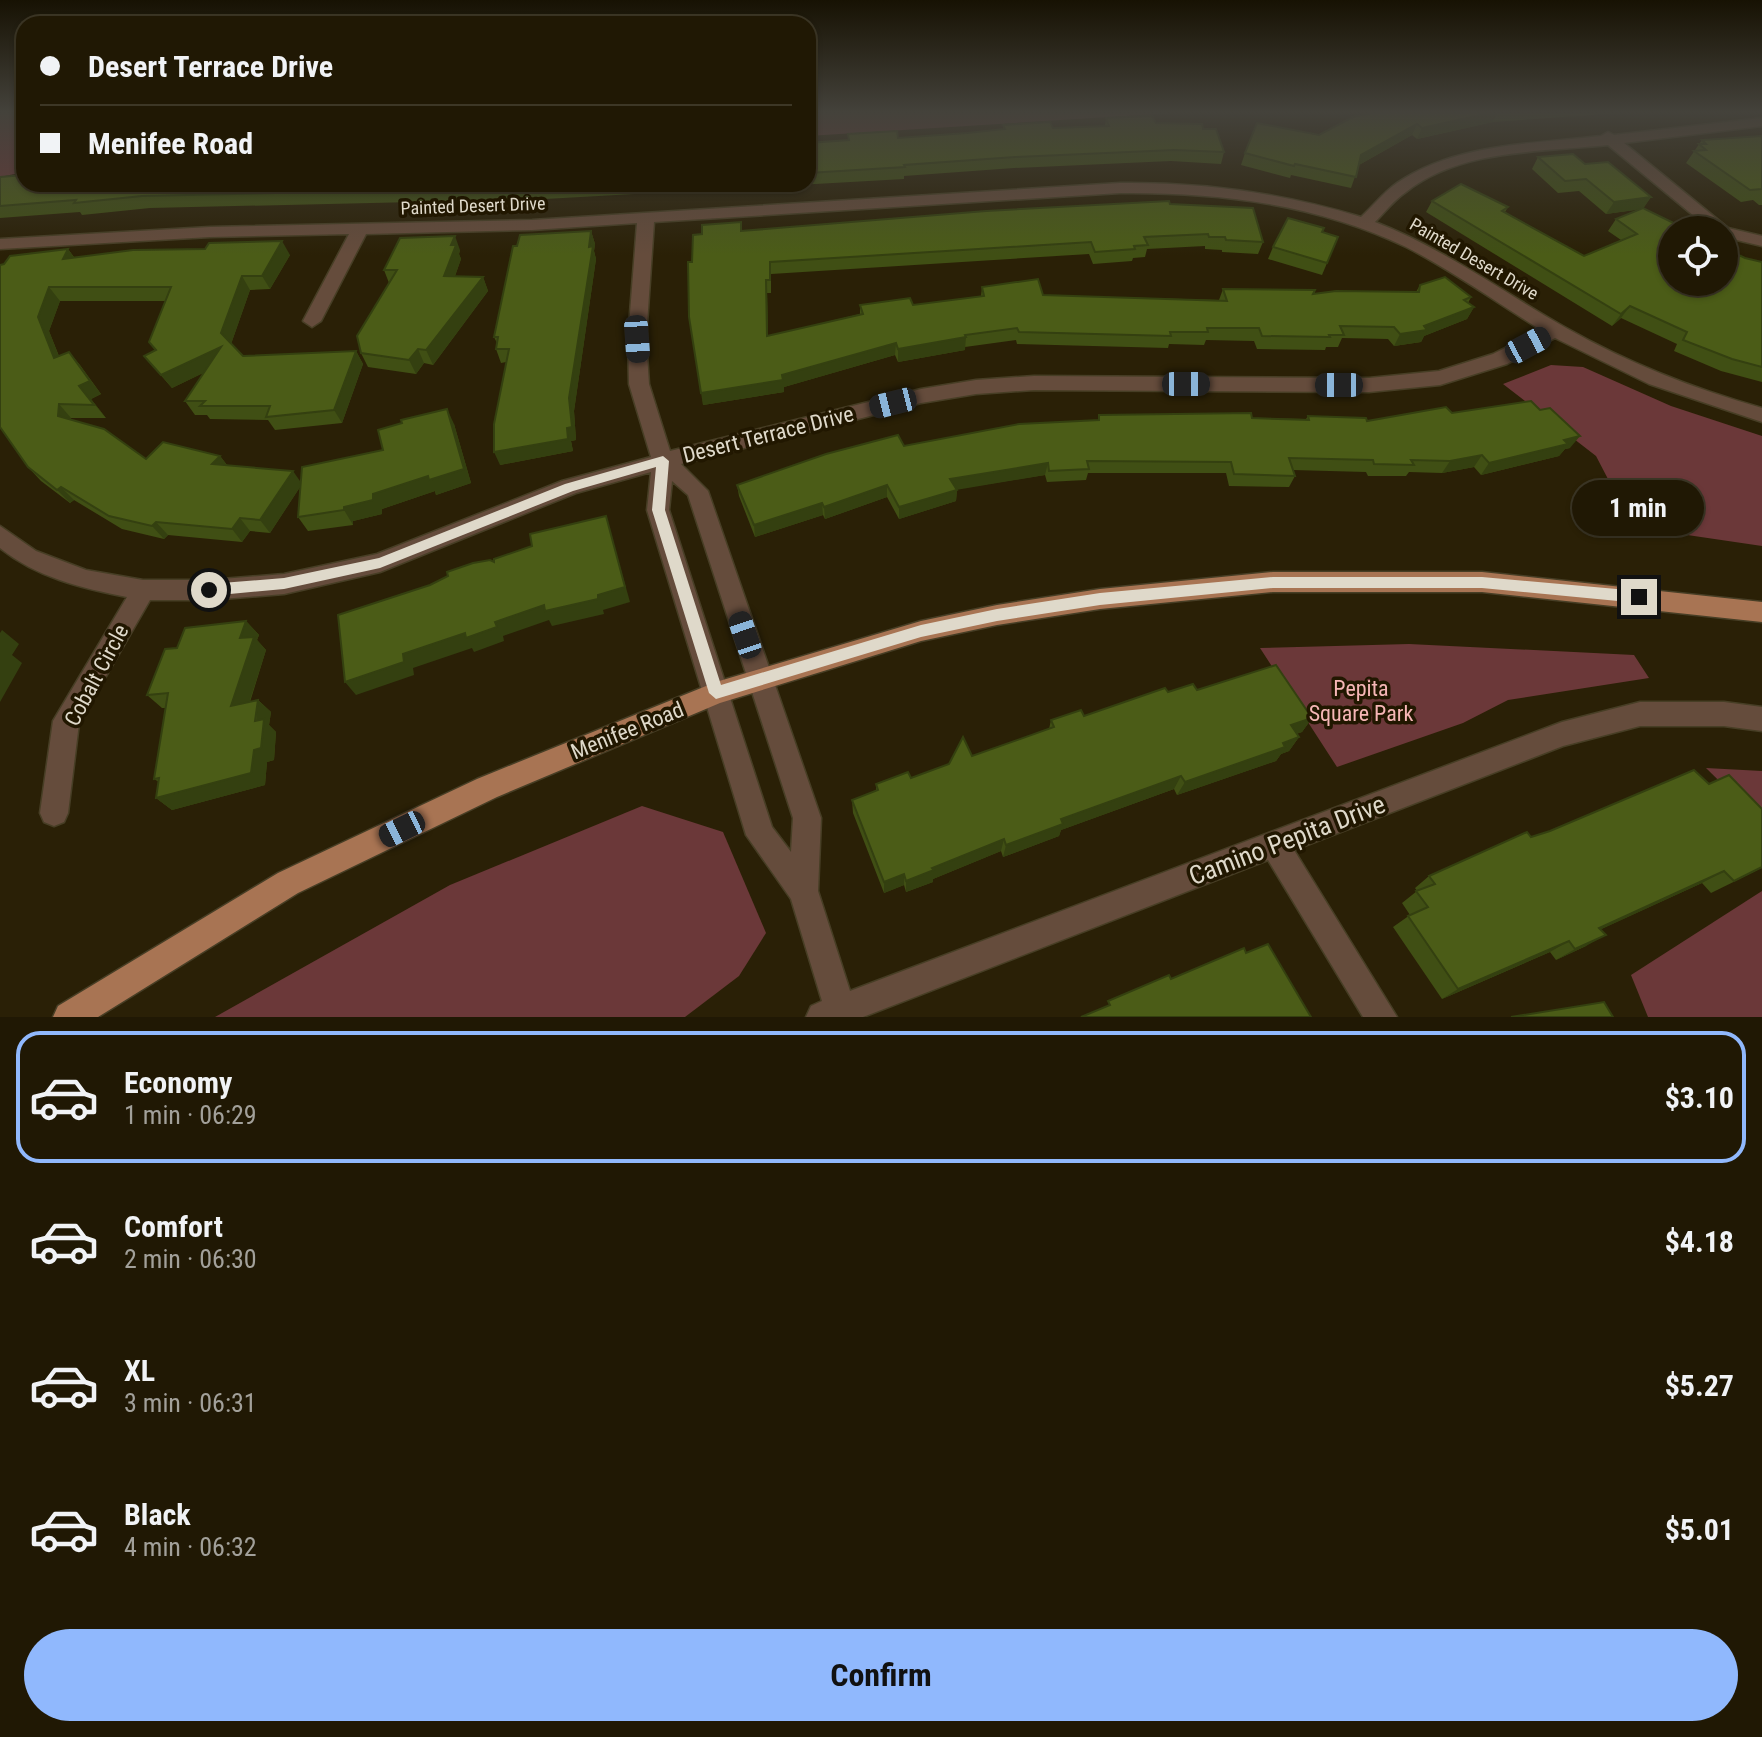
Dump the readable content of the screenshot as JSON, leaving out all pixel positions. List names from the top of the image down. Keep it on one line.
{"streets":{"main road":["Menifee Road"],"street":["Painted Desert Drive","Desert Terrace Drive","Cobalt Circle","Camino Pepita Drive"]},"crossings":[["Painted Desert Drive","Desert Terrace Drive"],["Desert Terrace Drive","Cobalt Circle"]],"parks":["Pepita Square Park"],"page":{"banner":["Desert Terrace Drive","Menifee Road"],"bubble":"1 min","list":[{"name":"Economy","note":"1 min · 06:29","value":"$3.10"},{"name":"Comfort","note":"2 min · 06:30","value":"$4.18"},{"name":"XL","note":"3 min · 06:31","value":"$5.27"},{"name":"Black","note":"4 min · 06:32","value":"$5.01"}],"buttons":"Confirm"}}
